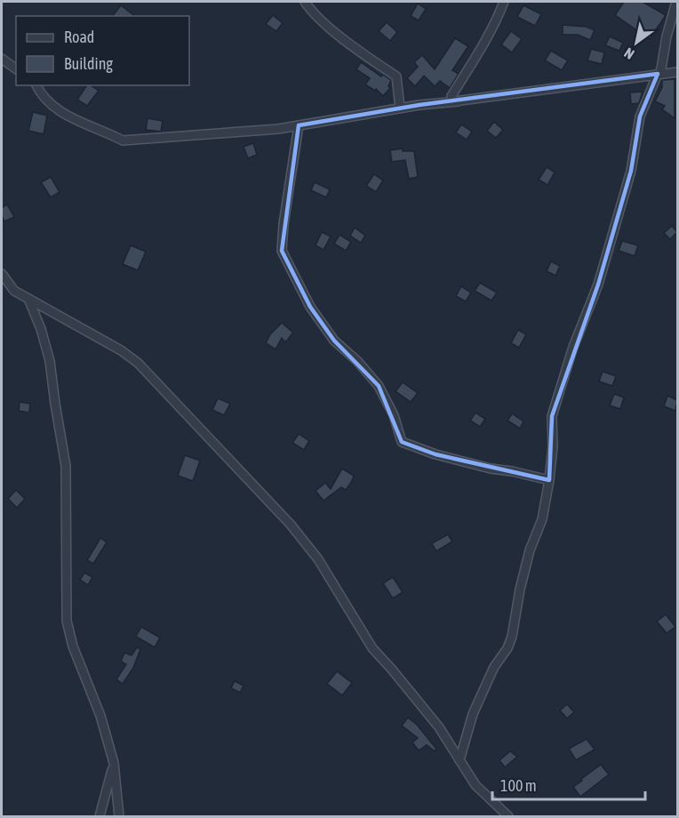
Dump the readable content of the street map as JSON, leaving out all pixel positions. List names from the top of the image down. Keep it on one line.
{"legend":["Road","Building"],"scale_bar":"100 m","north":"bottom left"}
